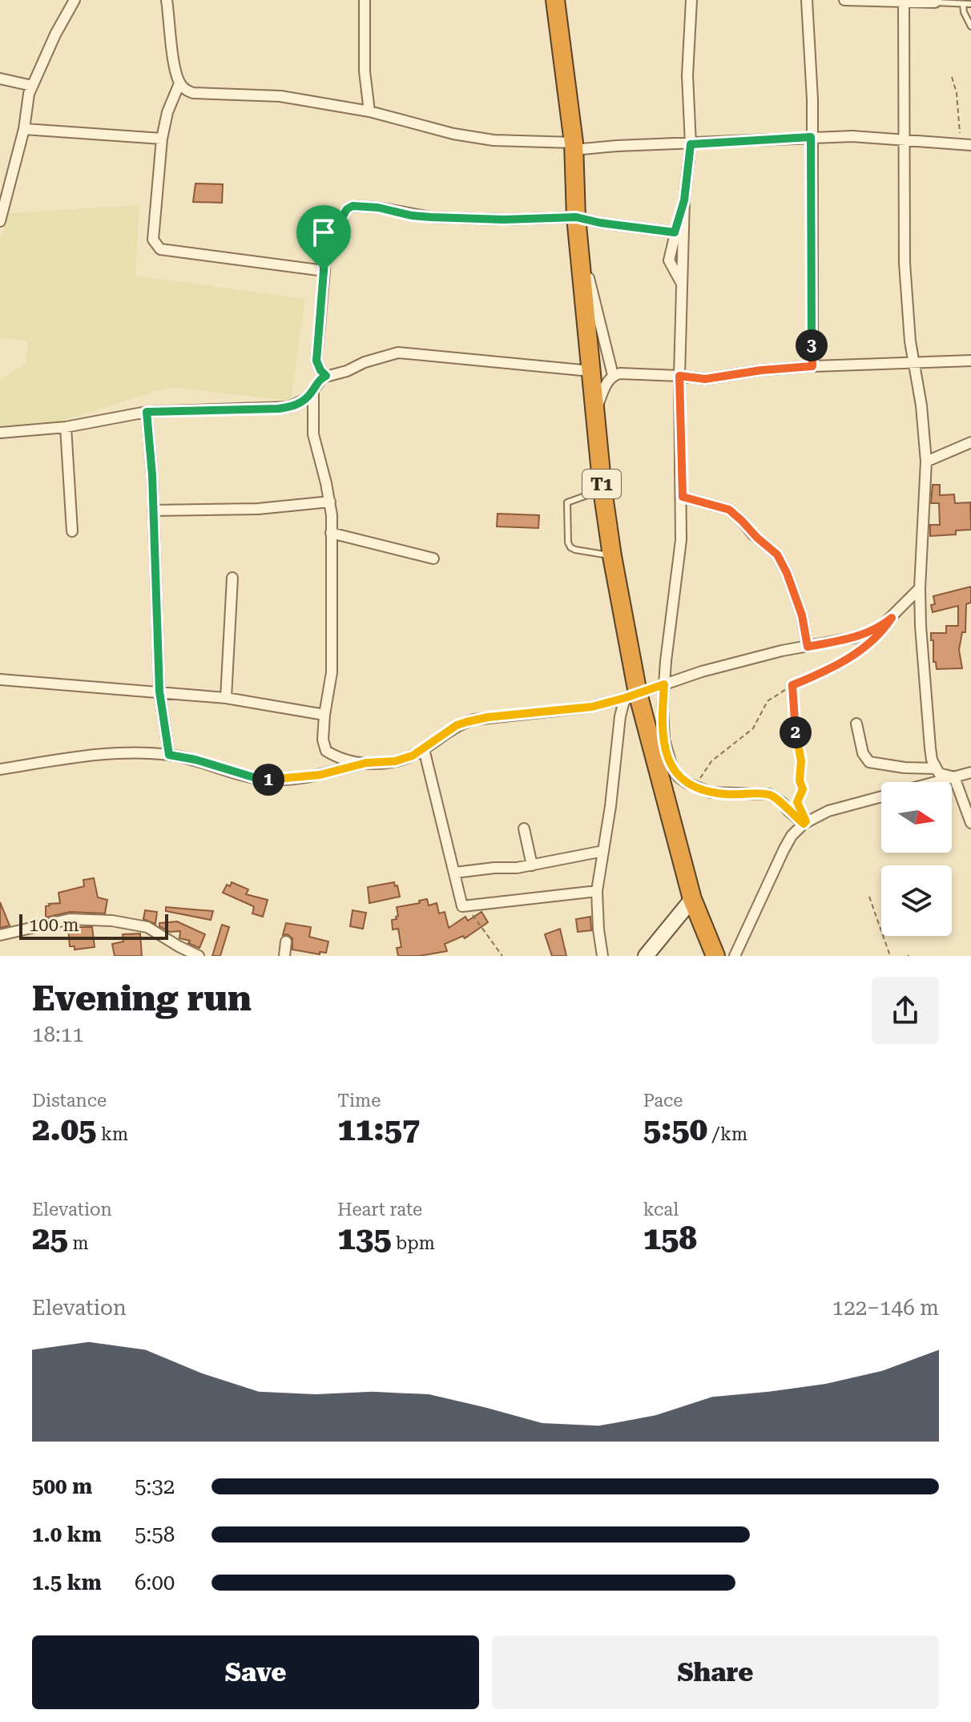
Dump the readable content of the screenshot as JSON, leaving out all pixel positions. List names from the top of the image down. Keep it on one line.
{"streets":{"highway":["T1"]},"scale_bar":"100 m","north":"right","page":{"pins":["3","2","1"],"scale":"100 m","heading":["Evening run","18:11"],"stats":[["Distance","2.05 km"],["Time","11:57"],["Pace","5:50 /km"],["Elevation","25 m"],["Heart rate","135 bpm"],["kcal","158"]],"chart":["Elevation","122–146 m"],"list":[{"name":"500 m","note":"5:32"},{"name":"1.0 km","note":"5:58"},{"name":"1.5 km","note":"6:00"}],"buttons":["Save","Share"]}}
